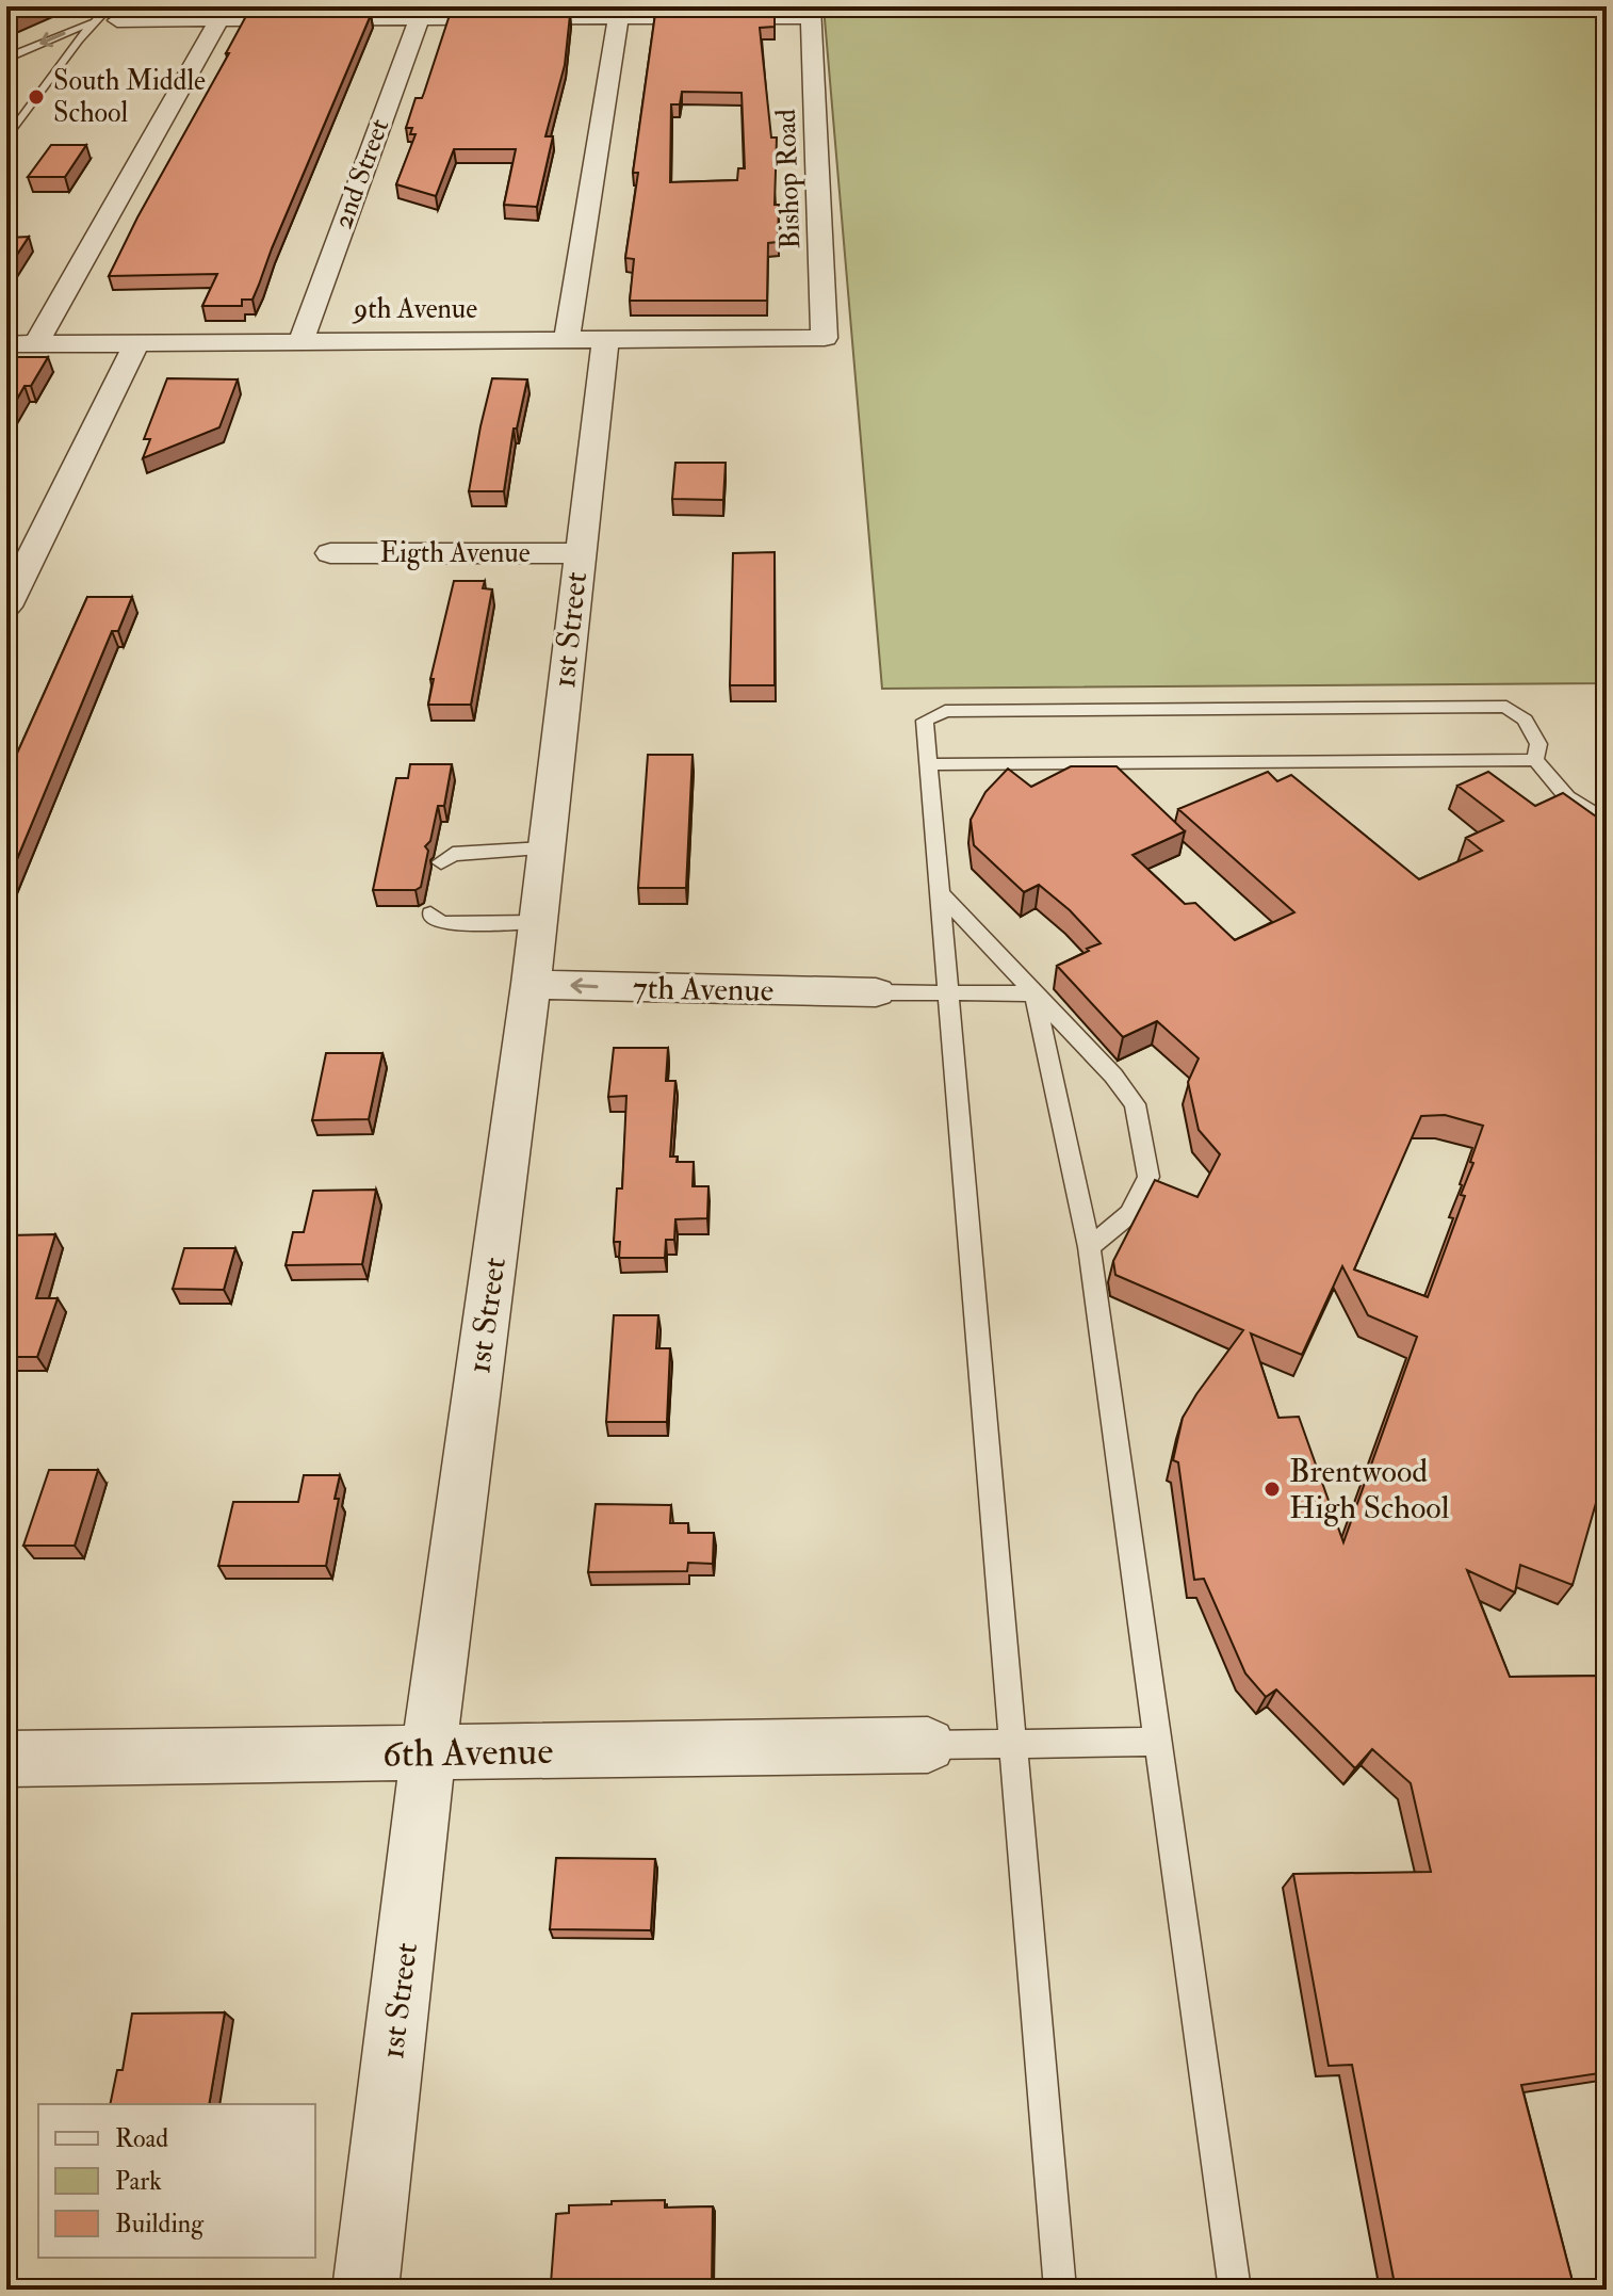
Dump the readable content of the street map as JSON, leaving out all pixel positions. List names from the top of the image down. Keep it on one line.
{"streets":{"street":["2nd Street","Bishop Road","9th Avenue","Eigth Avenue","1st Street","7th Avenue","6th Avenue"]},"crossings":[["2nd Street","Bishop Road"],["2nd Street","9th Avenue"],["Bishop Road","9th Avenue"],["9th Avenue","1st Street"],["Eigth Avenue","1st Street"],["1st Street","7th Avenue"],["1st Street","6th Avenue"]],"one_way":["7th Avenue"],"places":["South Middle School","Brentwood High School"],"legend":["Road","Park","Building"]}
